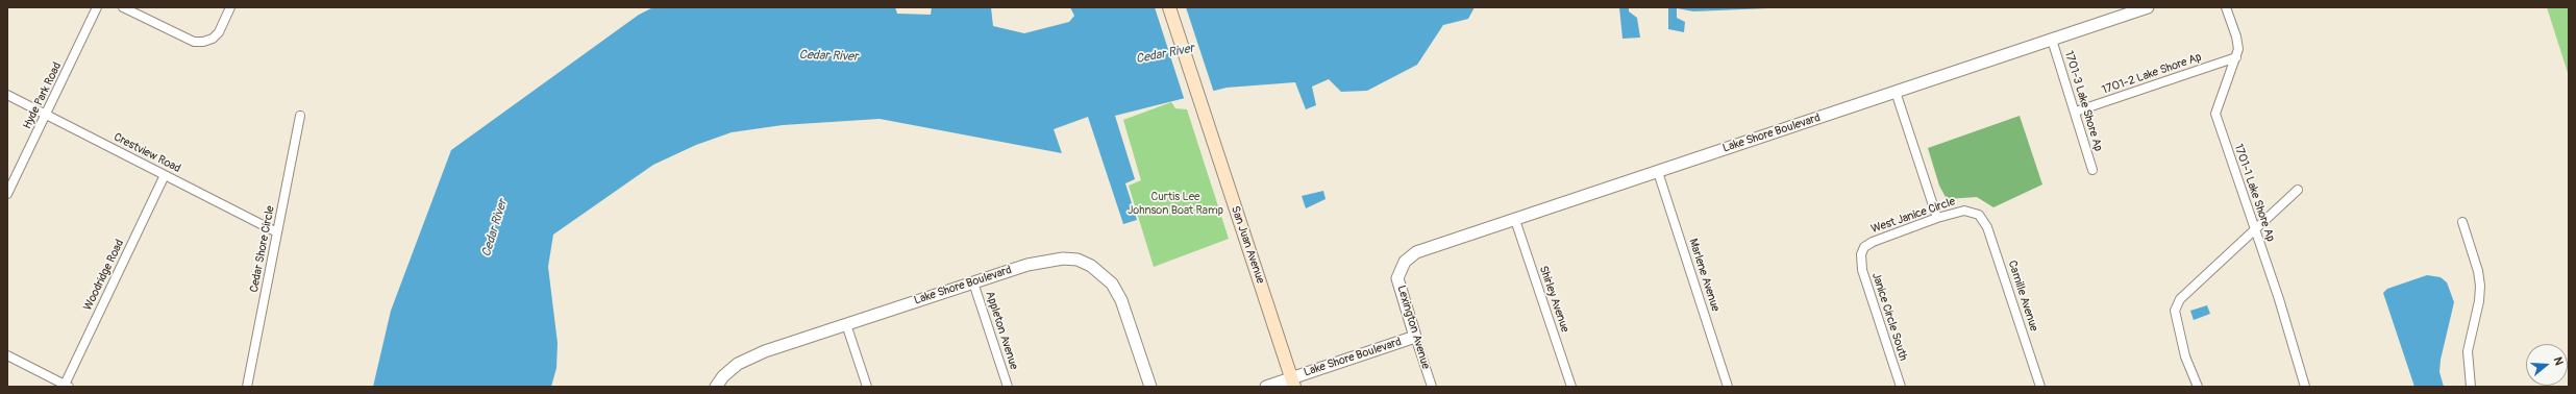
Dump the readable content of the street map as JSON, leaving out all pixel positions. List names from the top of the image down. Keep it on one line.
{"streets":{"main road":["San Juan Avenue"],"street":["1701-2 Lake Shore Ap","Hyde Park Road","1701-3 Lake Shore Ap","Lake Shore Boulevard","Crestview Road","1701-1 Lake Shore Ap","West Janice Circle","Cedar Shore Circle","Woodridge Road","Marlene Avenue","Camille Avenue","Shirley Avenue","Janice Circle South","Lexington Avenue","Appleton Avenue"]},"crossings":[["1701-2 Lake Shore Ap","1701-3 Lake Shore Ap"],["1701-2 Lake Shore Ap","1701-1 Lake Shore Ap"],["Hyde Park Road","Crestview Road"],["1701-3 Lake Shore Ap","Lake Shore Boulevard"],["Lake Shore Boulevard","San Juan Avenue"],["Lake Shore Boulevard","Marlene Avenue"],["Lake Shore Boulevard","Shirley Avenue"],["Lake Shore Boulevard","Lexington Avenue"],["Lake Shore Boulevard","Appleton Avenue"],["Crestview Road","Cedar Shore Circle"],["Crestview Road","Woodridge Road"],["West Janice Circle","Camille Avenue"],["West Janice Circle","Janice Circle South"]],"water":["Cedar River"],"parks":["Curtis Lee Johnson Boat Ramp"],"north":"right"}
